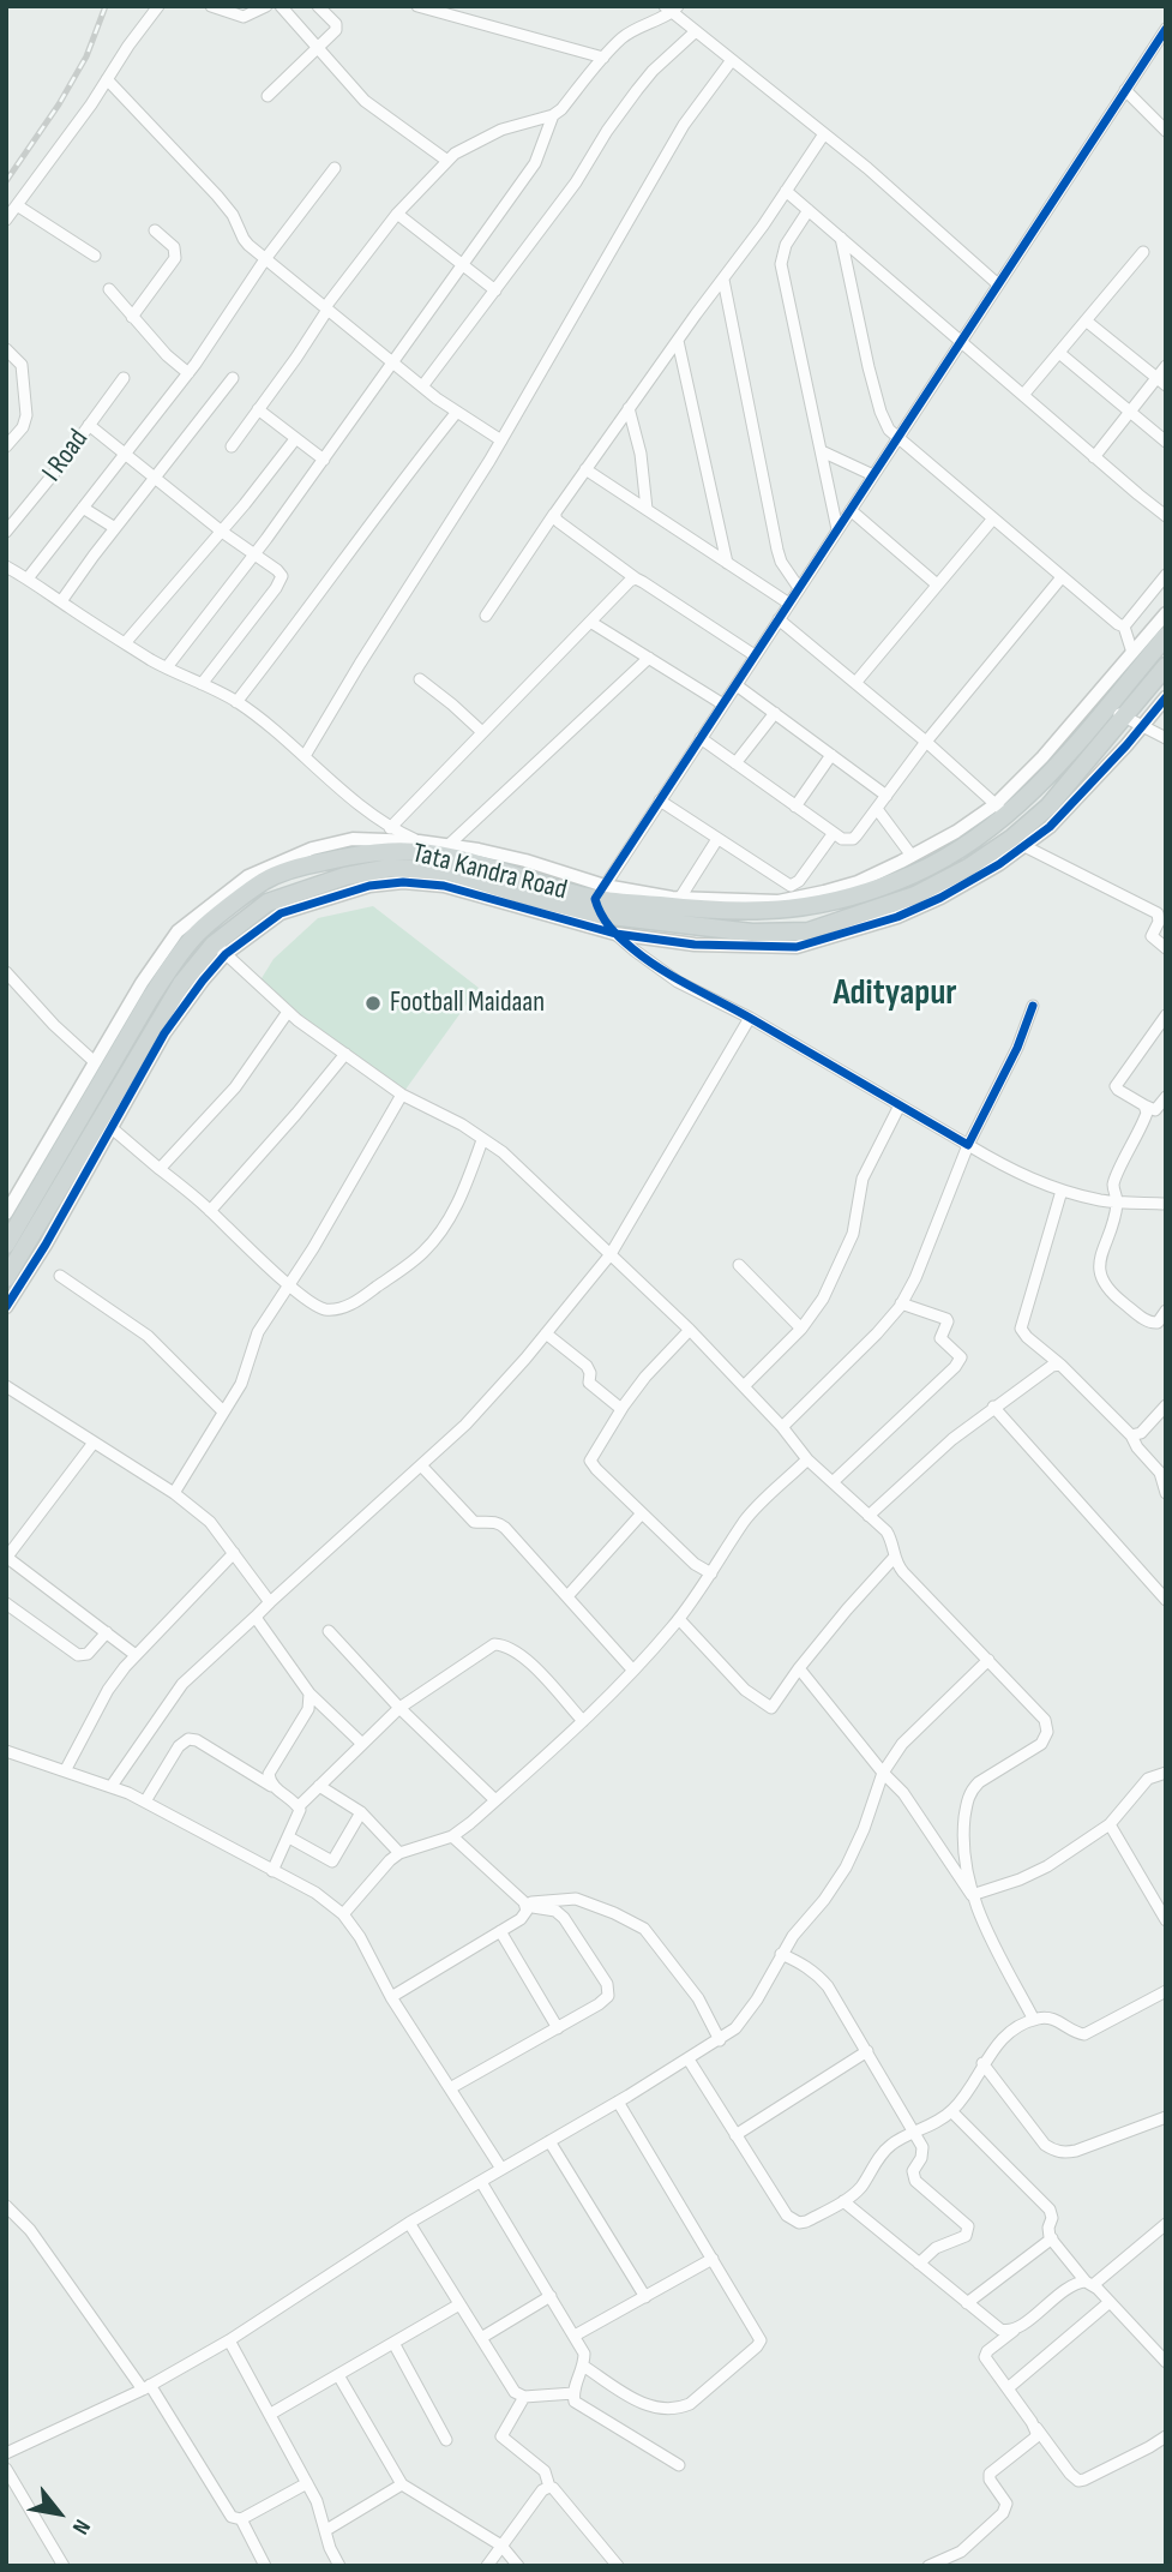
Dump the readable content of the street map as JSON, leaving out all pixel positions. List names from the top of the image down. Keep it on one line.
{"streets":{"main road":["Tata Kandra Road"],"street":["I Road"]},"districts":["Adityapur"],"places":["Football Maidaan"],"north":"bottom right"}
